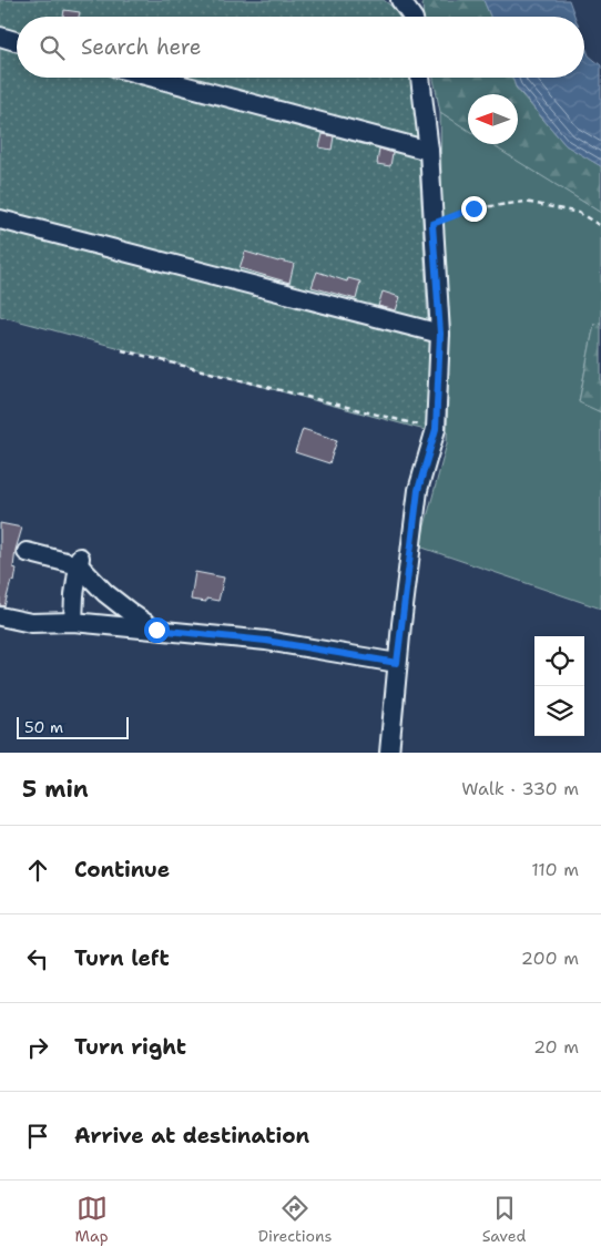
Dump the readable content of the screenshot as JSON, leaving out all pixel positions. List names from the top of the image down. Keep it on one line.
{"scale_bar":"50 m","north":"left","page":{"search":"Search here","scale":"50 m","heading":["5 min","Walk · 330 m"],"list":[["Continue","110 m"],["Turn left","200 m"],["Turn right","20 m"],"Arrive at destination"],"nav":["Map","Directions","Saved"]}}
